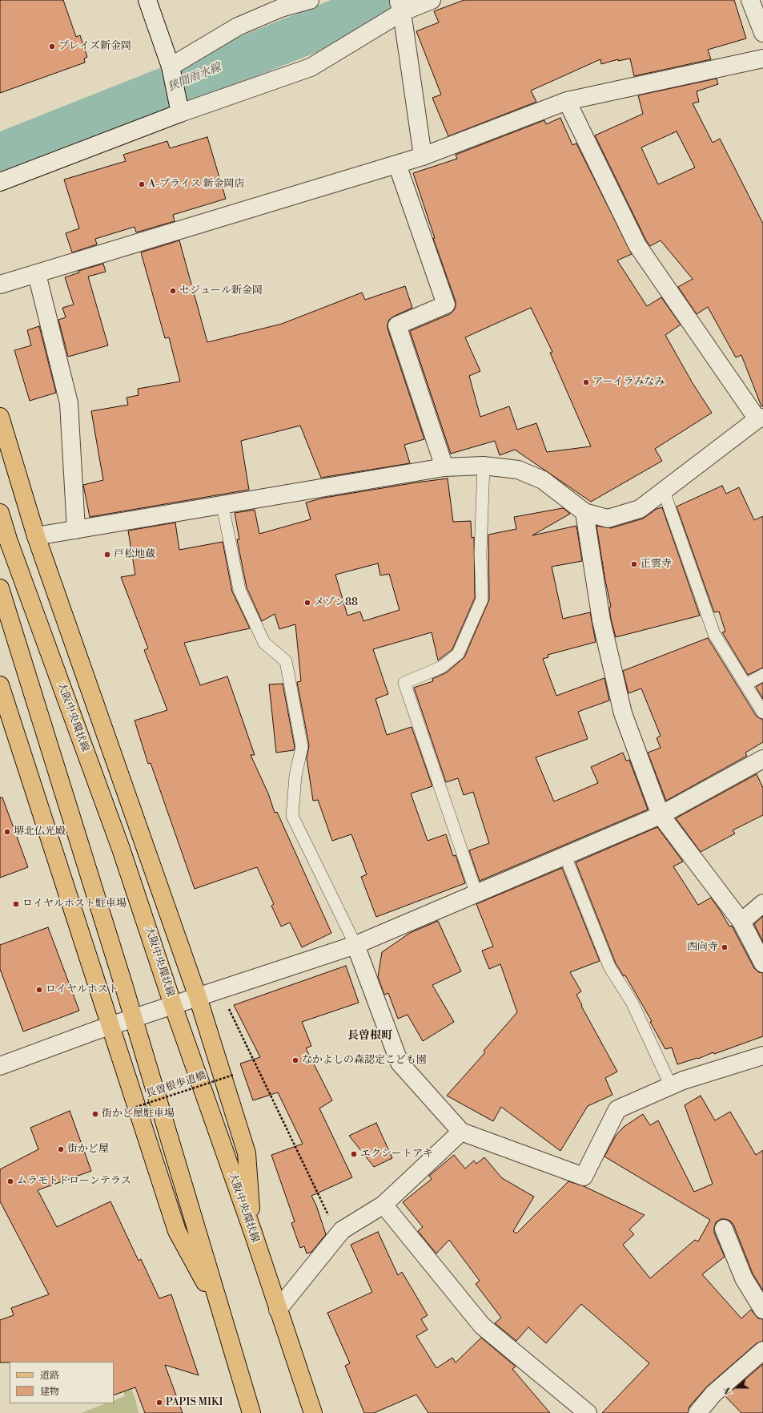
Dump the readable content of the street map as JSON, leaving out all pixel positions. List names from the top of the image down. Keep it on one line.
{"streets":{"main road":["大阪中央環状線"],"path":["長曽根歩道橋"]},"districts":["長曽根町"],"water":["狭間雨水線"],"places":["プレイズ新金岡","A-プライス 新金岡店","セジュール新金岡","アーイラみなみ","戸松地蔵","正雲寺","メゾン88","堺北仏光殿","ロイヤルホスト駐車場","西向寺","ロイヤルホスト","なかよしの森認定こども園","街かど屋駐車場","街かど屋","エクシートアキ","ムラモトドローンテラス","PAPIS MIKI"],"legend":["道路","建物"],"north":"left"}
